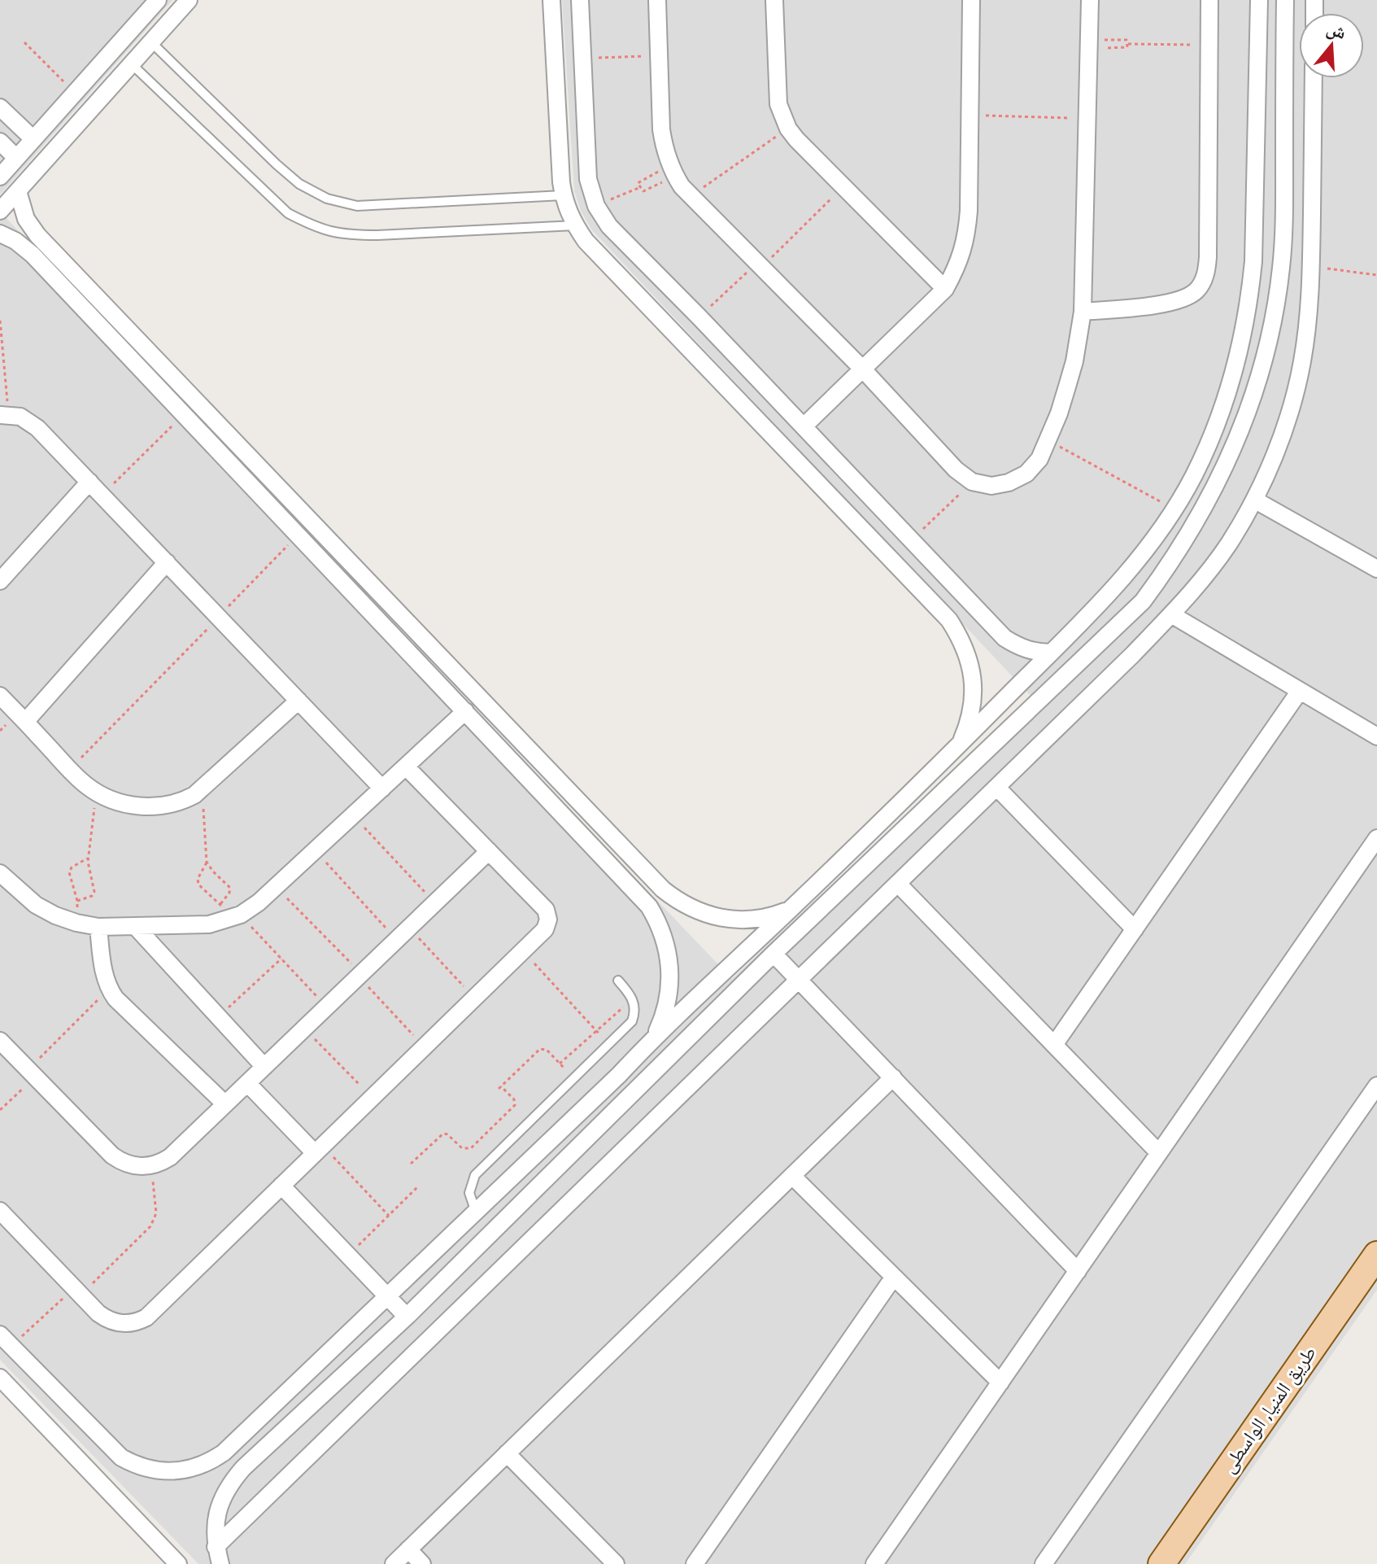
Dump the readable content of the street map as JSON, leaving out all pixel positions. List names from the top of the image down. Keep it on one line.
{"streets":{"main road":["طريق المنيا, الواسطى"]},"north":"top"}
